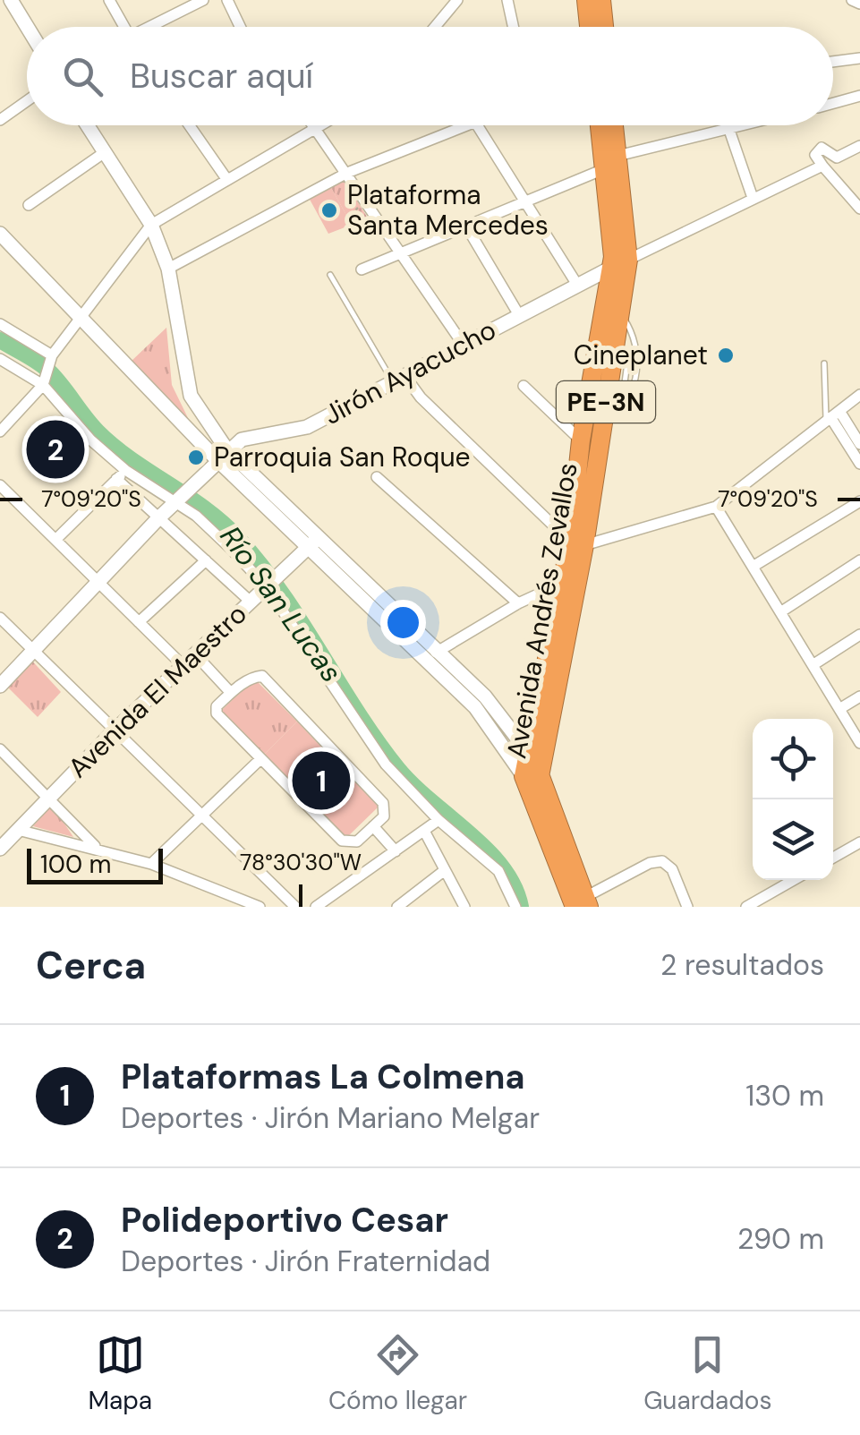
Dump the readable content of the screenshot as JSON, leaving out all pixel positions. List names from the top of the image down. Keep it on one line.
{"streets":{"highway":["PE-3N","Avenida Andrés Zevallos"],"street":["Jirón Ayacucho","Avenida El Maestro"]},"crossings":[["Jirón Ayacucho","Avenida Andrés Zevallos"]],"water":["Río San Lucas"],"places":["Plataforma Santa Mercedes","Cineplanet","Parroquia San Roque"],"scale_bar":"100 m","page":{"search":"Buscar aquí","pins":["2","1"],"scale":"100 m","heading":["Cerca","2 resultados"],"list":[{"mark":"1","name":"Plataformas La Colmena","note":"Deportes · Jirón Mariano Melgar","value":"130 m"},{"mark":"2","name":"Polideportivo Cesar","note":"Deportes · Jirón Fraternidad","value":"290 m"}],"nav":["Mapa","Cómo llegar","Guardados"]},"coordinates":["7°09'20\"S","78°30'30\"W"]}
